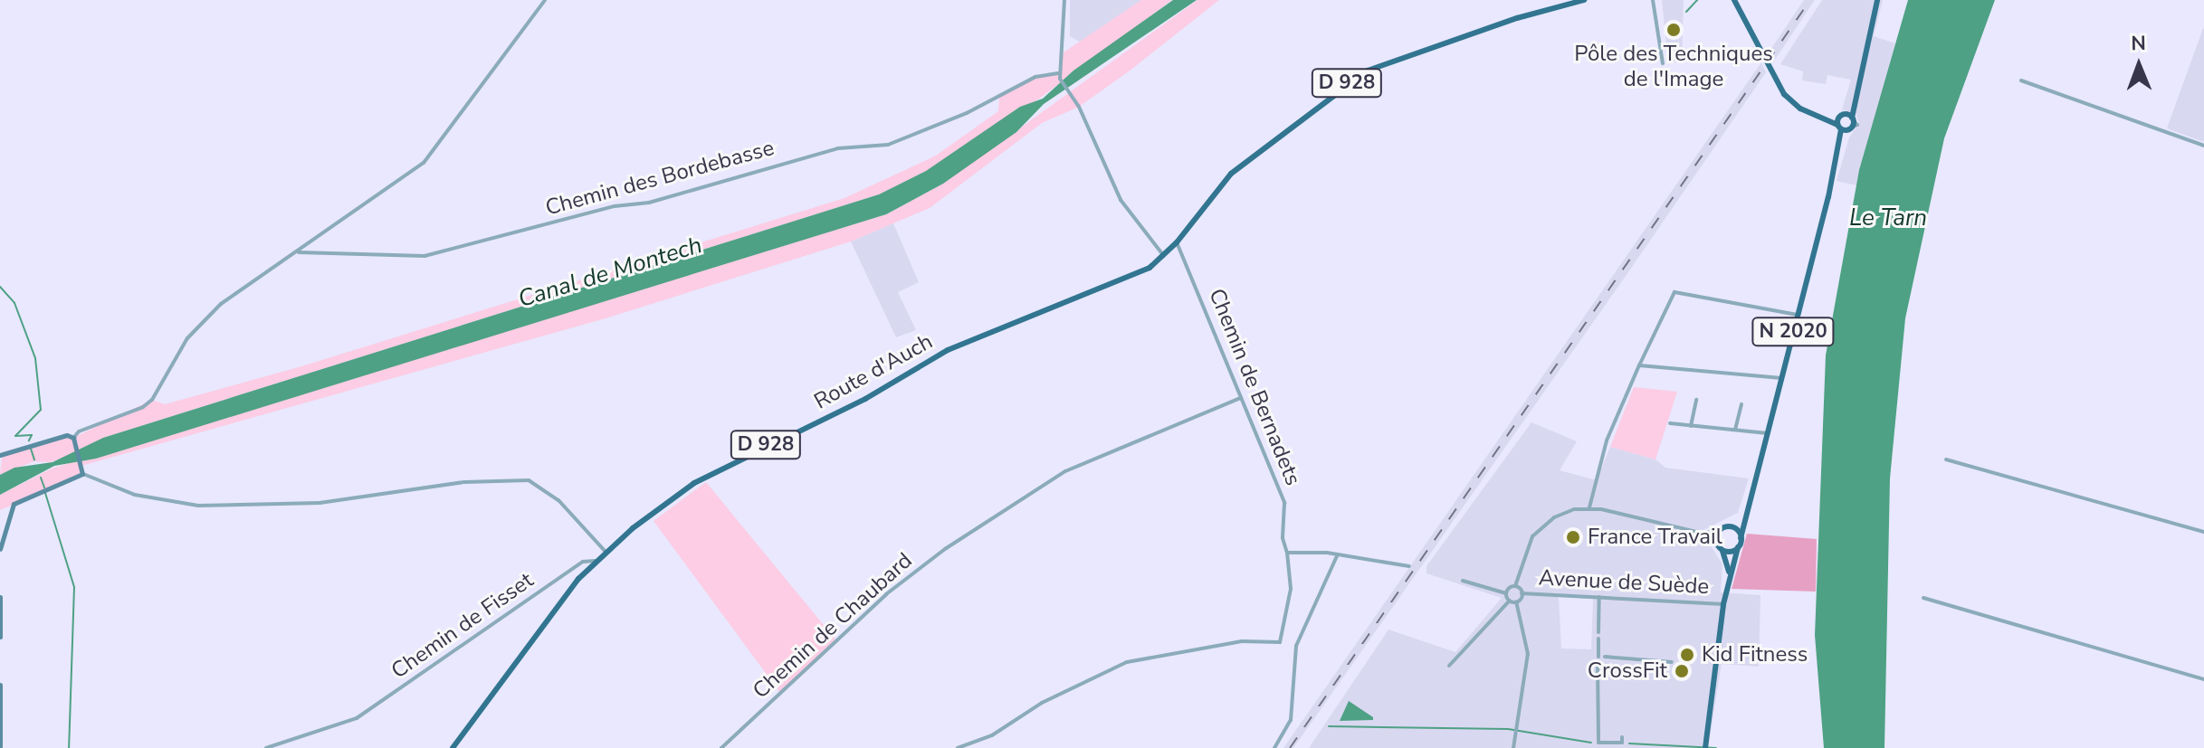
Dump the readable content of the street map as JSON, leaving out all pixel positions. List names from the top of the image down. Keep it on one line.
{"streets":{"main road":["D 928","N 2020","Route d'Auch"],"street":["Chemin des Bordebasse","Chemin de Bernadets","Avenue de Suède","Chemin de Fisset","Chemin de Chaubard"]},"crossings":[["D 928","Route d'Auch"],["D 928","Chemin de Bernadets"],["Route d'Auch","Chemin de Fisset"],["Chemin de Bernadets","Chemin de Chaubard"]],"water":["Le Tarn","Canal de Montech"],"places":["Pôle des Techniques de l'Image","France Travail","Kid Fitness","CrossFit"],"north":"top"}
